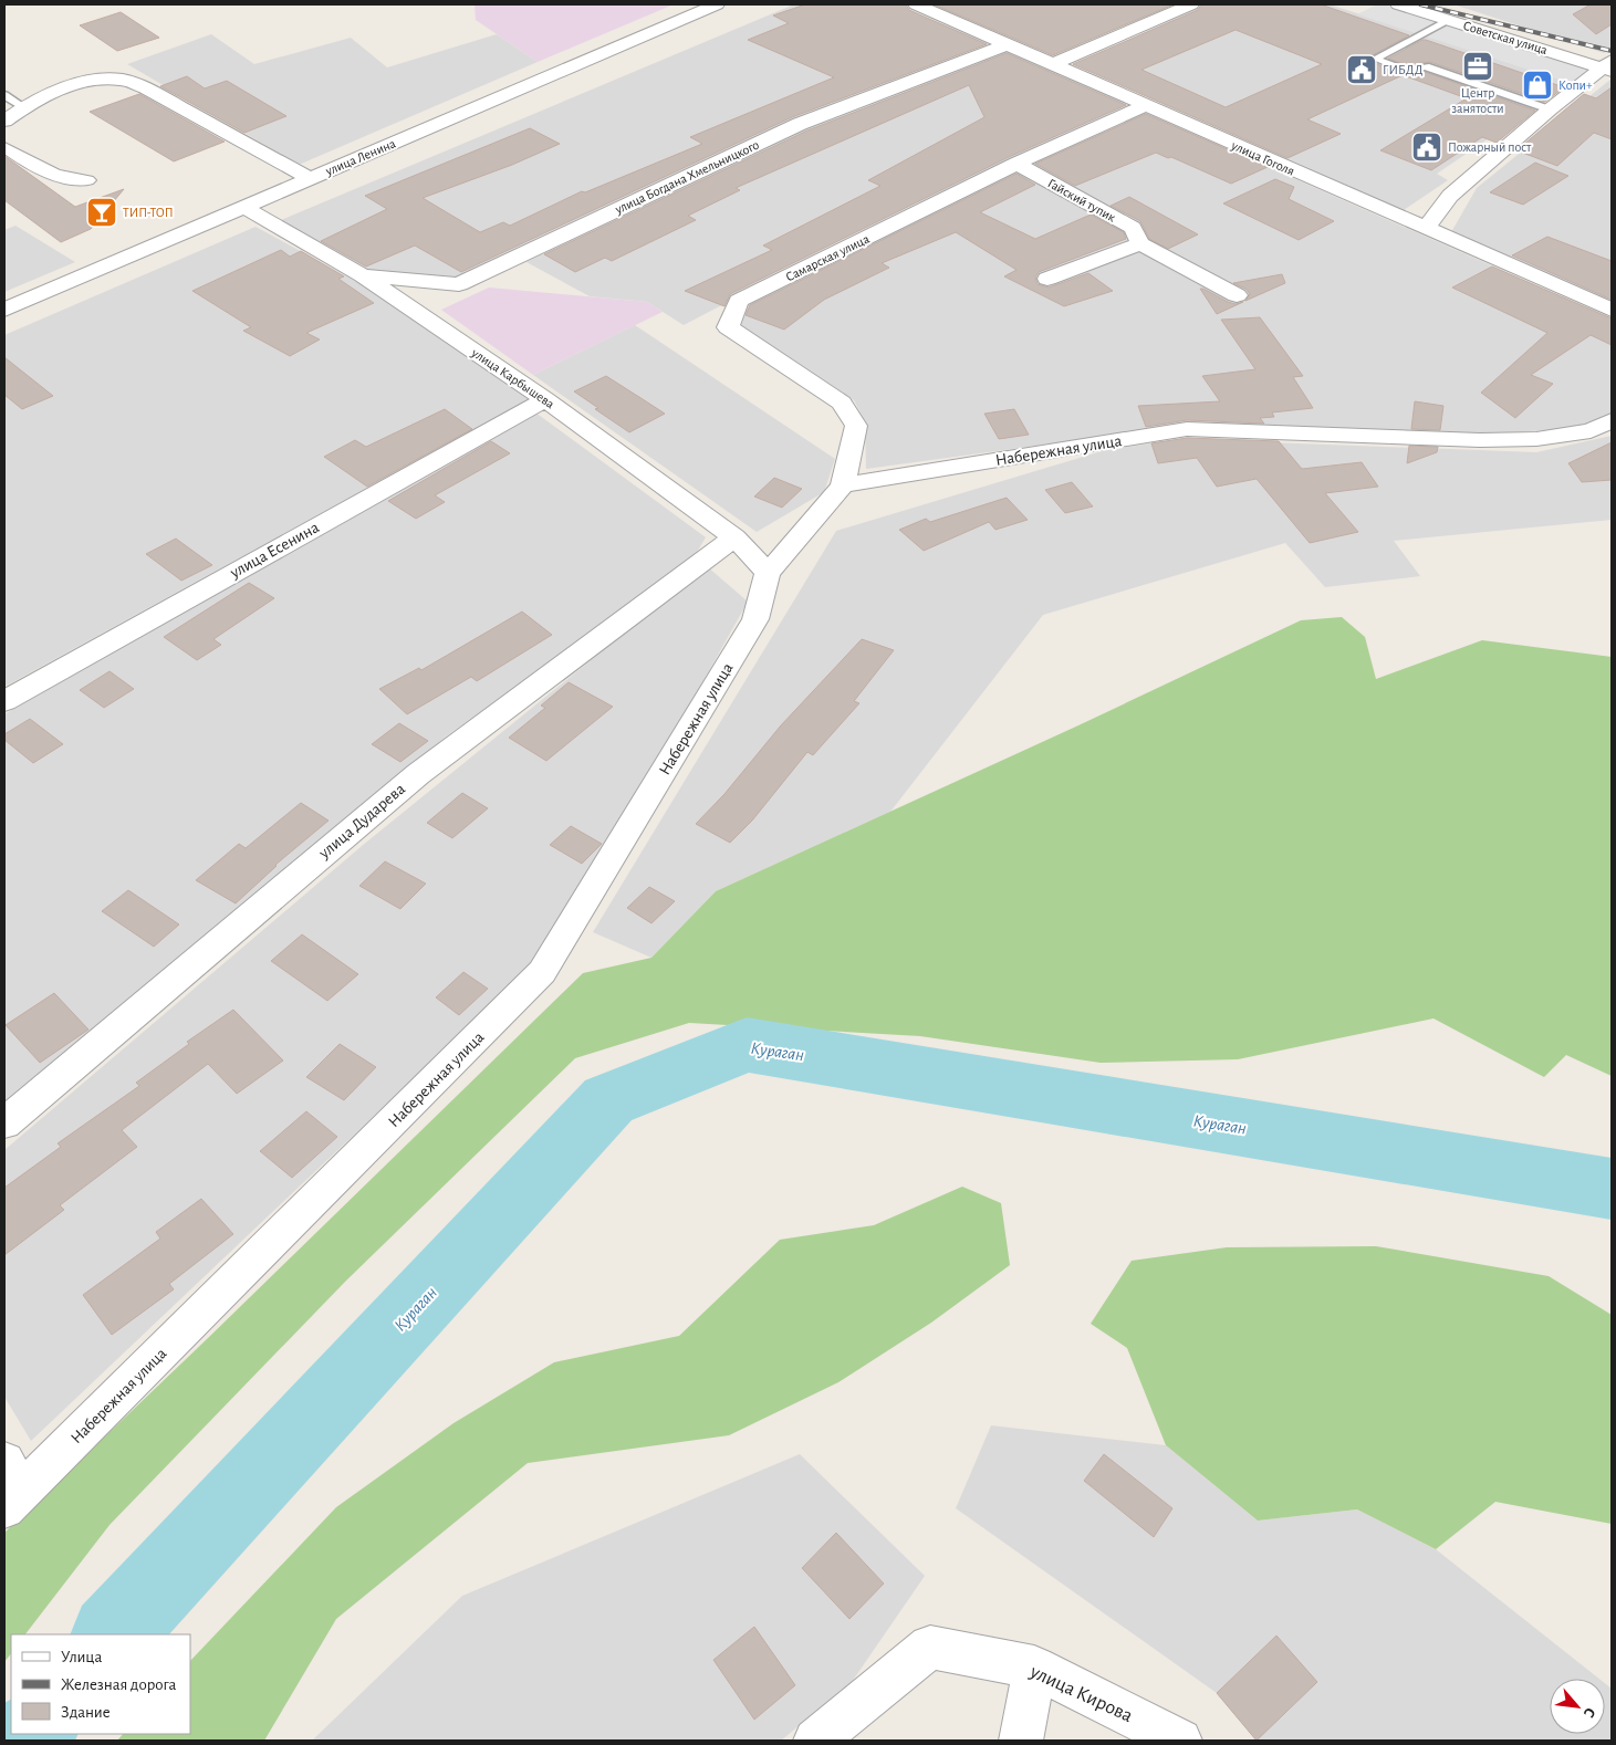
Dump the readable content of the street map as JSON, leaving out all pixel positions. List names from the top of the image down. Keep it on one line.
{"streets":{"street":["Советская улица","улица Ленина","улица Гоголя","улица Богдана Хмельницкого","Гайский тупик","Самарская улица","улица Карбышева","Набережная улица","улица Есенина","улица Дударева","улица Кирова"]},"crossings":[["улица Ленина","улица Карбышева"],["улица Гоголя","улица Богдана Хмельницкого"],["улица Гоголя","Самарская улица"],["улица Богдана Хмельницкого","улица Карбышева"],["Гайский тупик","Самарская улица"],["Самарская улица","Набережная улица"],["улица Карбышева","Набережная улица"],["улица Карбышева","улица Есенина"],["улица Карбышева","улица Дударева"]],"water":["Кураган"],"places":{"office":["Центр занятости"],"public building":["ГИБДД","Пожарный пост"],"shop":["Копи+"],"bar":["ТИП-ТОП"]},"legend":["Улица","Железная дорога","Здание"],"north":"bottom right"}
